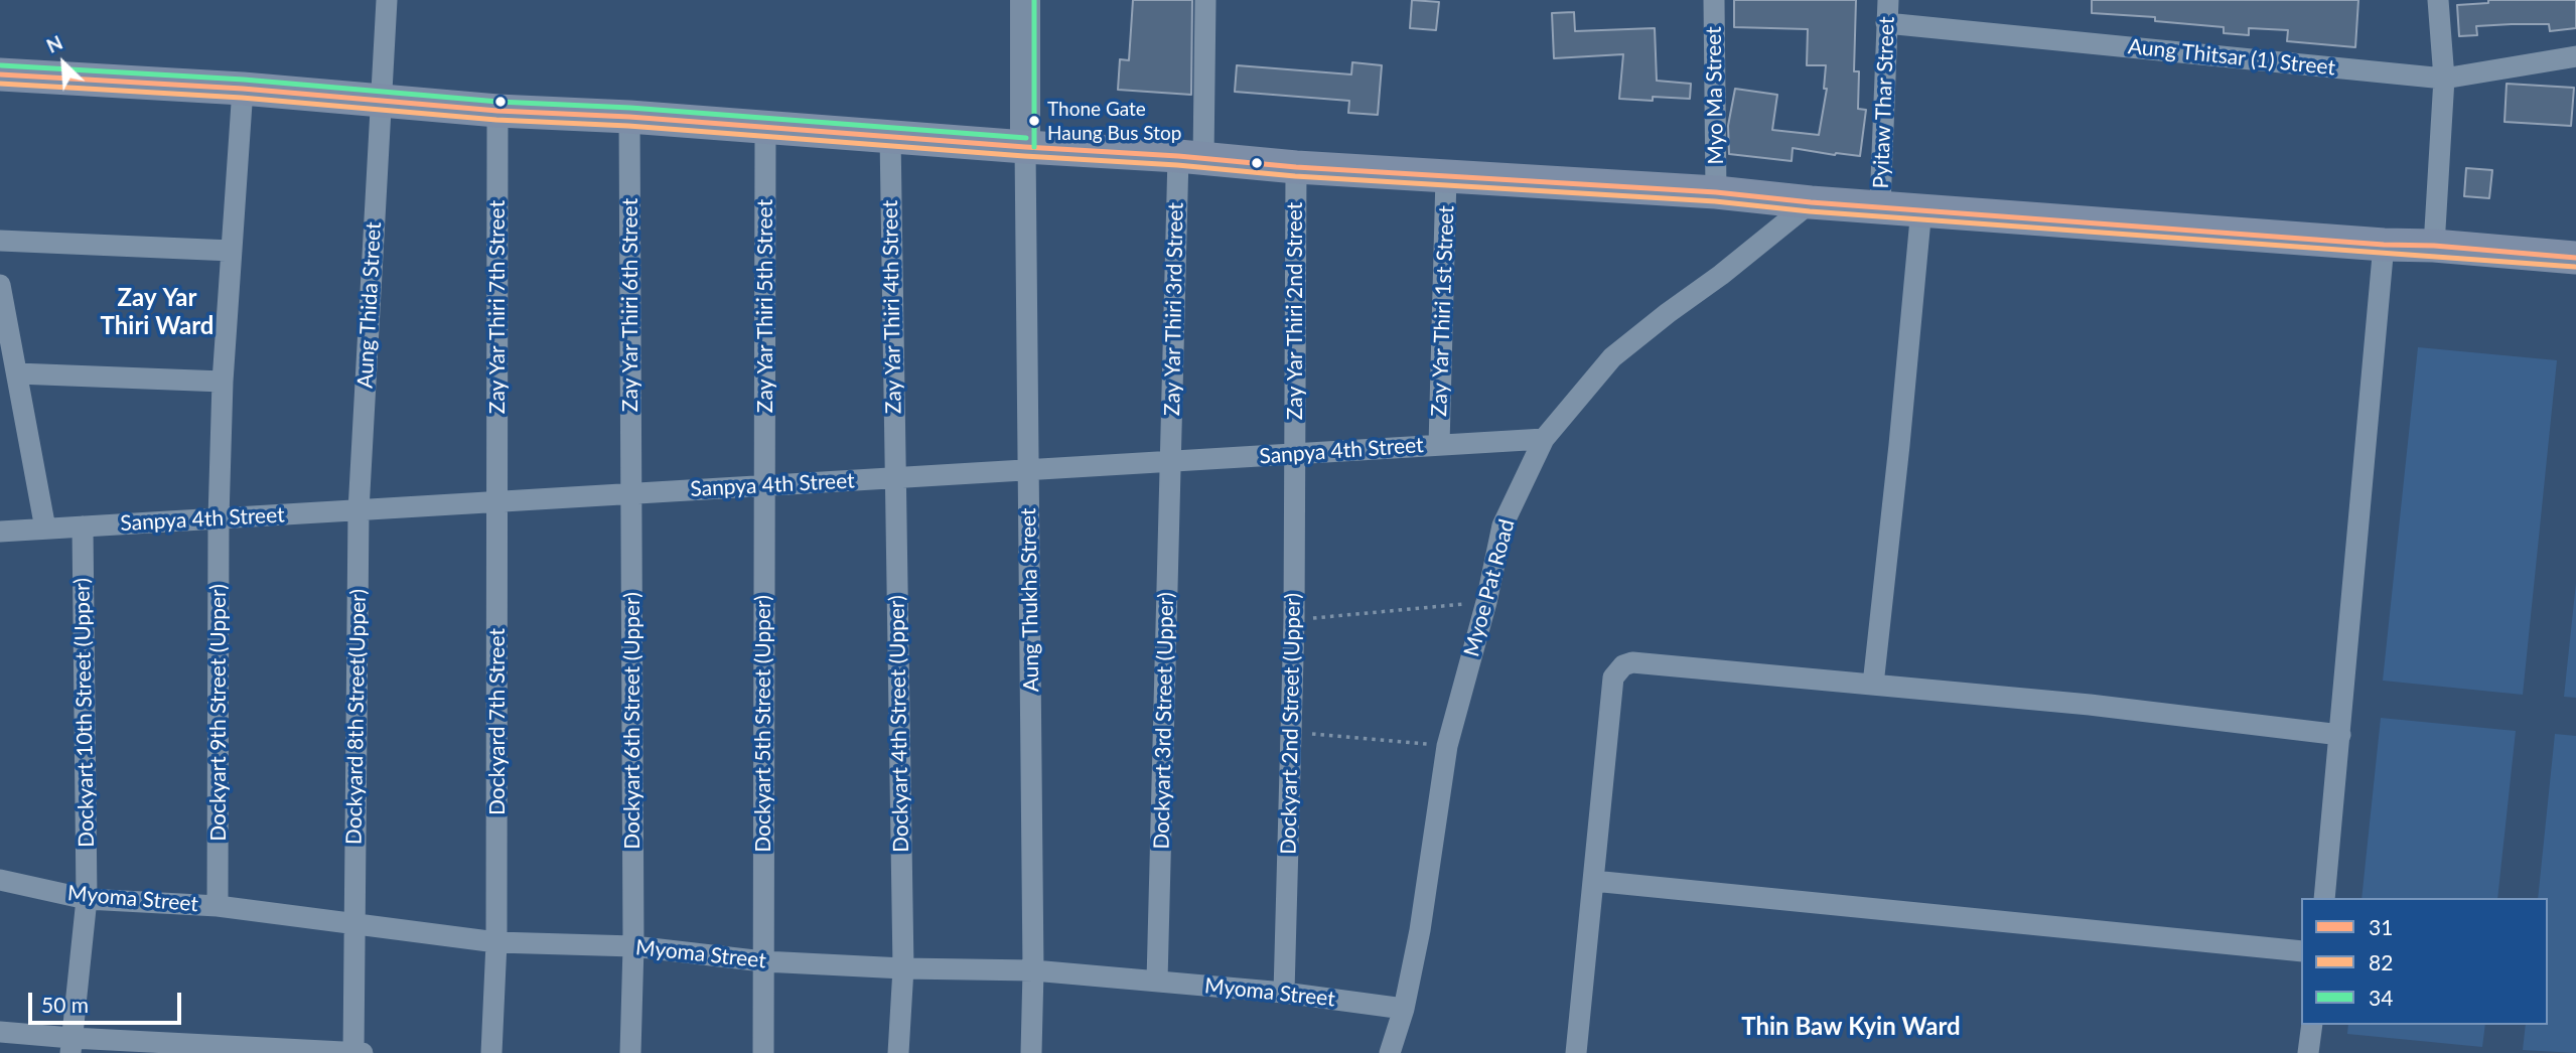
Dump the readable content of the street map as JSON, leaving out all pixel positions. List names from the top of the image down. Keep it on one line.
{"streets":{"street":["Aung Thitsar (1) Street","Myo Ma Street","Pyitaw Thar Street","Aung Thida Street","Zay Yar Thiri 6th Street","Zay Yar Thiri 5th Street","Zay Yar Thiri 7th Street","Zay Yar Thiri 4th Street","Zay Yar Thiri 3rd Street","Zay Yar Thiri 2nd Street","Zay Yar Thiri 1st Street","Sanpya 4th Street","Myoe Pat Road","Aung Thukha Street","Dockyart 10th Street (Upper)","Dockyart 9th Street (Upper)","Dockyard 8th Street(Upper)","Dockyart 6th Street (Upper)","Dockyart 3rd Street (Upper)","Dockyard 7th Street","Dockyart 5th Street (Upper)","Dockyart 4th Street (Upper)","Dockyart 2nd Street (Upper)","Myoma Street"]},"crossings":[["Aung Thitsar (1) Street","Pyitaw Thar Street"],["Aung Thida Street","Sanpya 4th Street"],["Aung Thida Street","Dockyard 8th Street(Upper)"],["Zay Yar Thiri 6th Street","Sanpya 4th Street"],["Zay Yar Thiri 6th Street","Dockyart 6th Street (Upper)"],["Zay Yar Thiri 5th Street","Sanpya 4th Street"],["Zay Yar Thiri 5th Street","Dockyart 5th Street (Upper)"],["Zay Yar Thiri 7th Street","Sanpya 4th Street"],["Zay Yar Thiri 7th Street","Dockyard 7th Street"],["Zay Yar Thiri 4th Street","Sanpya 4th Street"],["Zay Yar Thiri 4th Street","Dockyart 4th Street (Upper)"],["Zay Yar Thiri 3rd Street","Sanpya 4th Street"],["Zay Yar Thiri 3rd Street","Dockyart 3rd Street (Upper)"],["Zay Yar Thiri 2nd Street","Sanpya 4th Street"],["Zay Yar Thiri 2nd Street","Dockyart 2nd Street (Upper)"],["Zay Yar Thiri 1st Street","Sanpya 4th Street"],["Sanpya 4th Street","Myoe Pat Road"],["Sanpya 4th Street","Aung Thukha Street"],["Sanpya 4th Street","Dockyart 10th Street (Upper)"],["Sanpya 4th Street","Dockyart 9th Street (Upper)"],["Sanpya 4th Street","Dockyard 8th Street(Upper)"],["Sanpya 4th Street","Dockyart 6th Street (Upper)"],["Sanpya 4th Street","Dockyart 3rd Street (Upper)"],["Sanpya 4th Street","Dockyard 7th Street"],["Sanpya 4th Street","Dockyart 5th Street (Upper)"],["Sanpya 4th Street","Dockyart 4th Street (Upper)"],["Sanpya 4th Street","Dockyart 2nd Street (Upper)"],["Myoe Pat Road","Myoma Street"],["Aung Thukha Street","Myoma Street"],["Dockyart 10th Street (Upper)","Myoma Street"],["Dockyart 9th Street (Upper)","Myoma Street"],["Dockyard 8th Street(Upper)","Myoma Street"],["Dockyart 6th Street (Upper)","Myoma Street"],["Dockyart 3rd Street (Upper)","Myoma Street"],["Dockyard 7th Street","Myoma Street"],["Dockyart 5th Street (Upper)","Myoma Street"],["Dockyart 4th Street (Upper)","Myoma Street"],["Dockyart 2nd Street (Upper)","Myoma Street"]],"districts":["Zay Yar Thiri Ward","Thin Baw Kyin Ward"],"places":["Thone Gate Haung Bus Stop"],"lines":["transit line 34","transit line 31","transit line 82"],"legend":["31","82","34"],"scale_bar":"50 m","north":"top left"}
